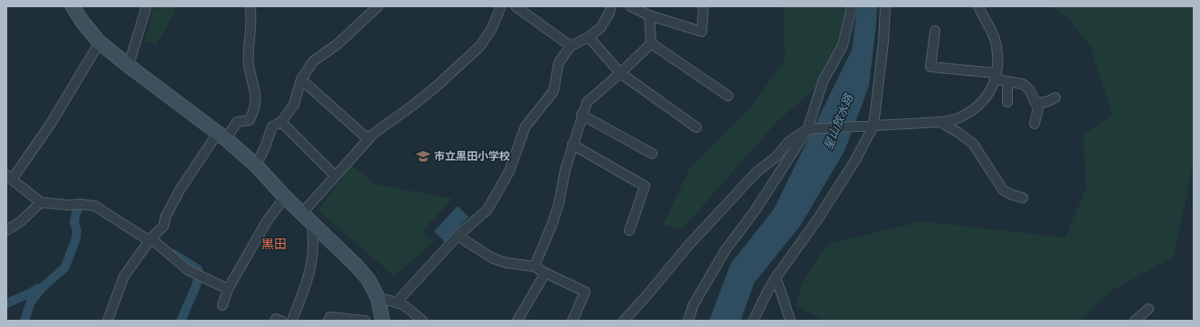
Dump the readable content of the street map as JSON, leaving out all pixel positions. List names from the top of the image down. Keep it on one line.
{"districts":["黒田"],"water":["星山放水路"],"places":{"school or university":["市立黒田小学校"]}}
